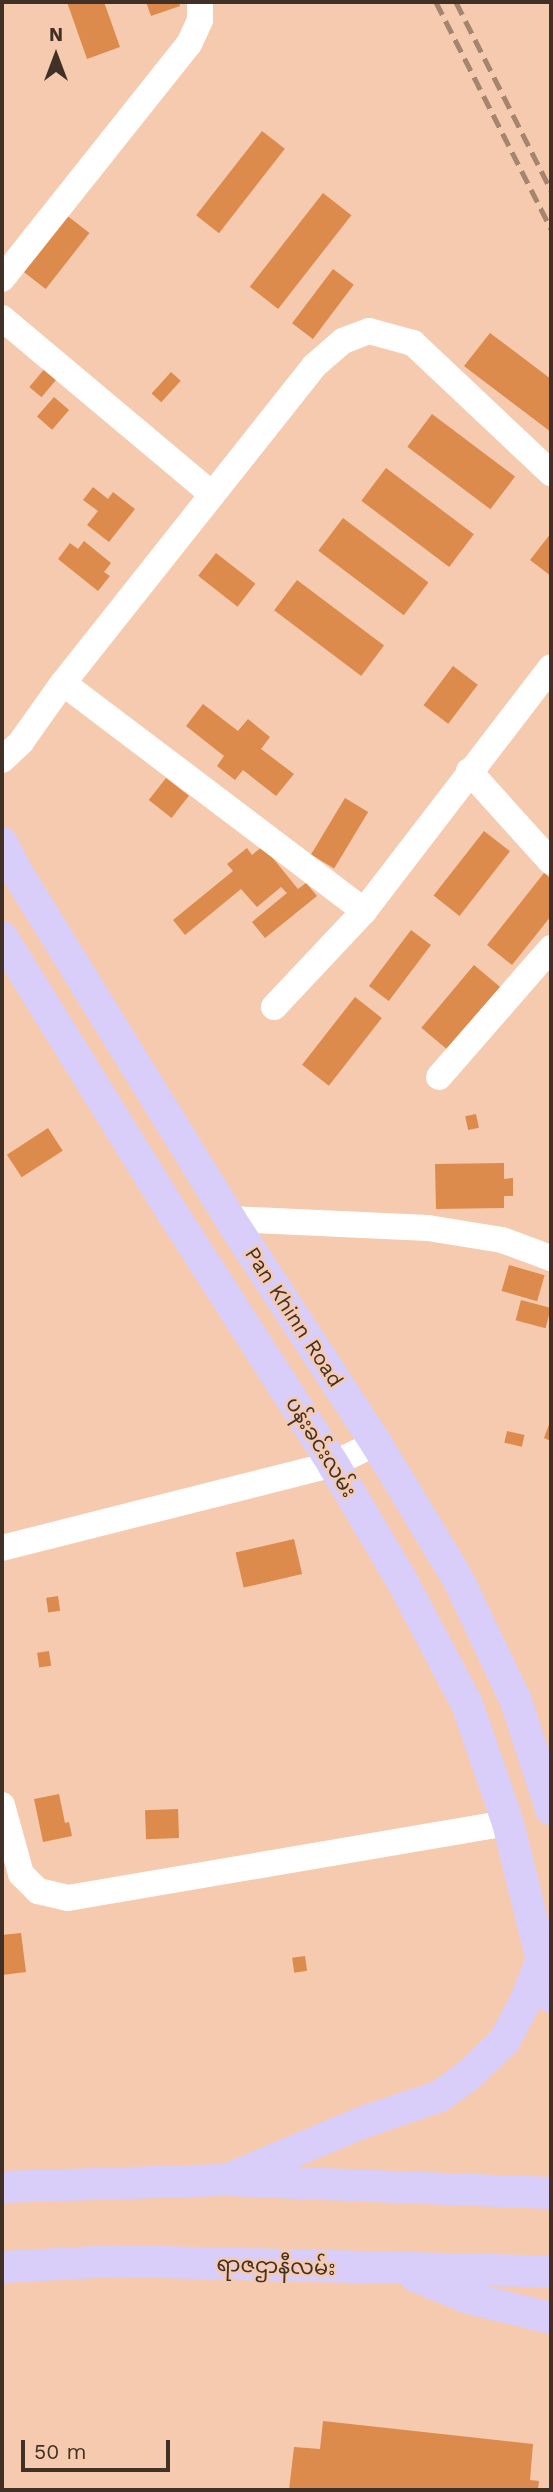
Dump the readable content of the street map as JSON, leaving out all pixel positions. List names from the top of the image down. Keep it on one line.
{"streets":{"main road":["Pan Khinn Road","ပန်းခင်းလမ်း","ရာဇဌာနီလမ်း"]},"scale_bar":"50 m","north":"top"}
